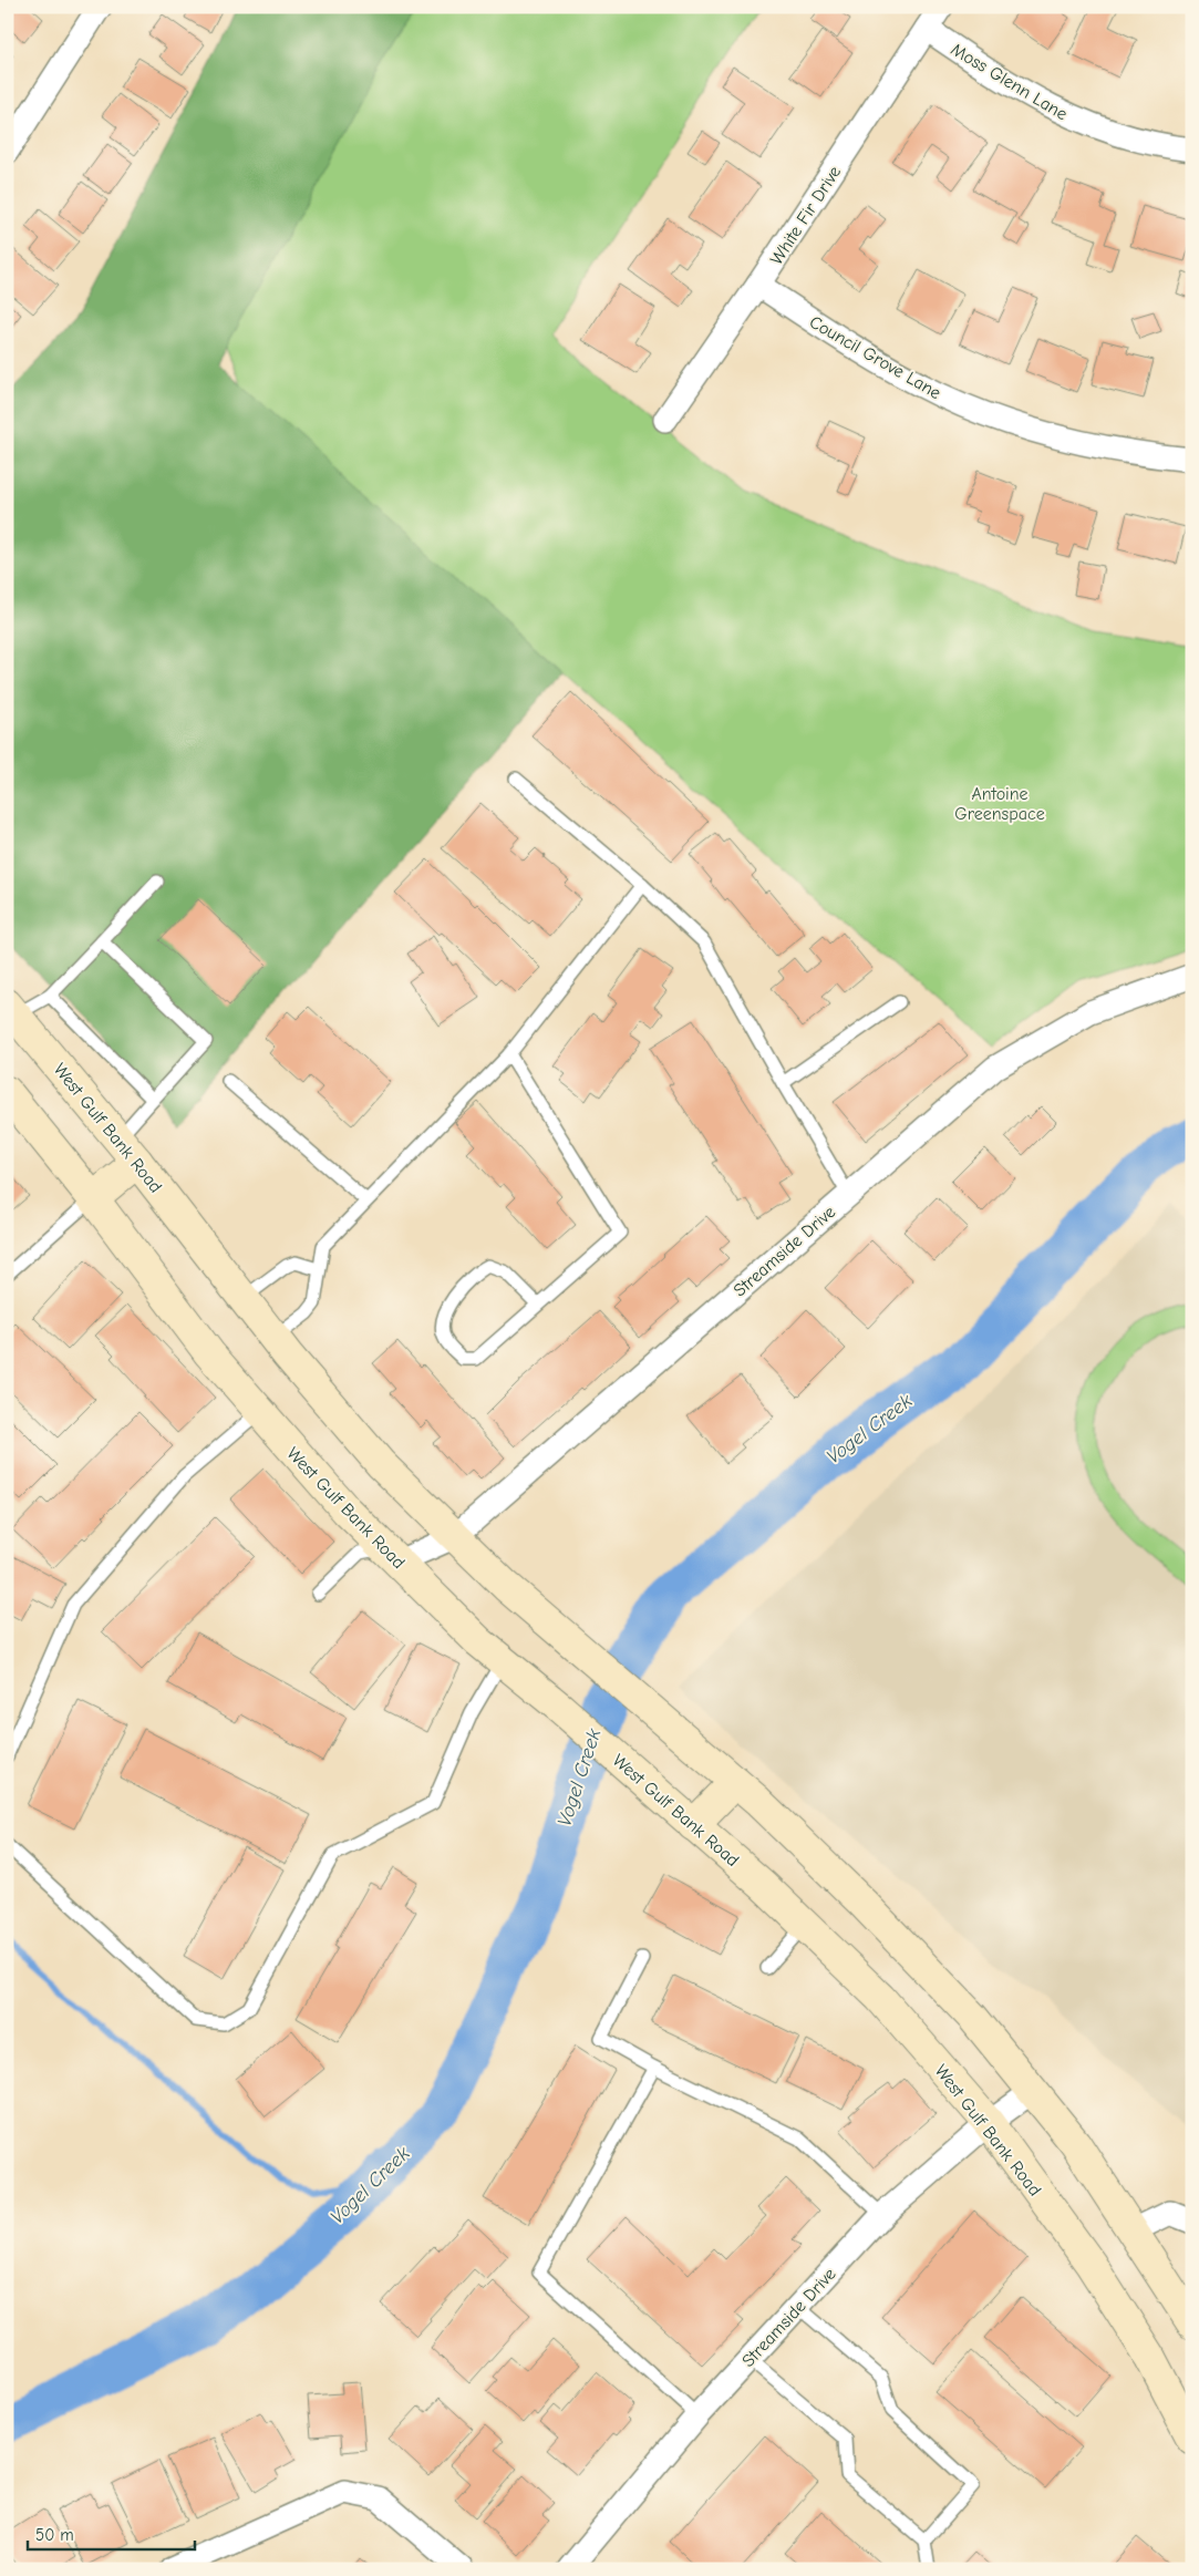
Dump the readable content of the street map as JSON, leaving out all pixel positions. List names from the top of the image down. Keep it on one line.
{"streets":{"main road":["West Gulf Bank Road"],"street":["Moss Glenn Lane","White Fir Drive","Council Grove Lane","Streamside Drive"]},"crossings":[["Moss Glenn Lane","White Fir Drive"],["White Fir Drive","Council Grove Lane"],["West Gulf Bank Road","Streamside Drive"]],"water":["Vogel Creek"],"parks":["Antoine Greenspace"],"scale_bar":"50 m"}
